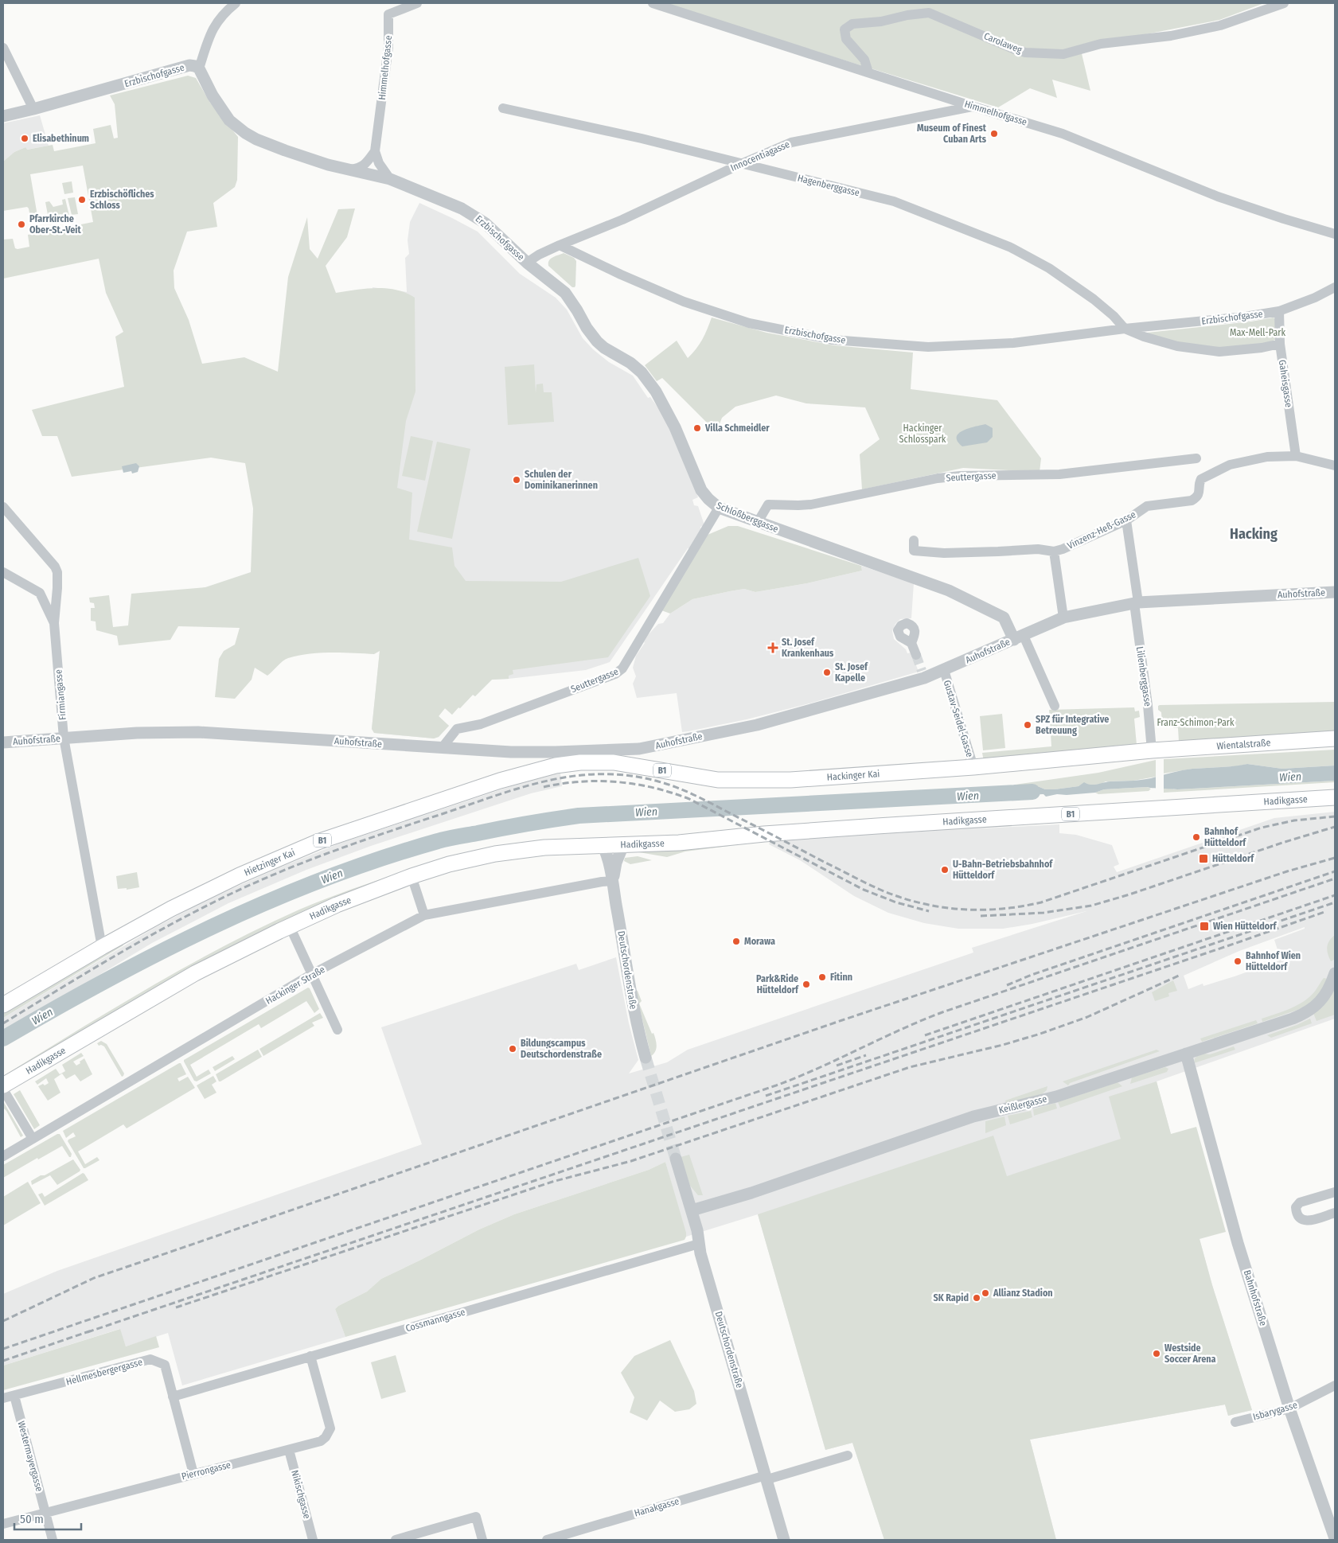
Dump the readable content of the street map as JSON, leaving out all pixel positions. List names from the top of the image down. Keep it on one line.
{"streets":{"main road":["Wientalstraße","B1","Hackinger Kai","Hadikgasse","Hietzinger Kai"],"street":["Carolaweg","Himmelhofgasse","Erzbischofgasse","Innocentiagasse","Hagenberggasse","Gaheisgasse","Seuttergasse","Schloßberggasse","Vinzenz-Heß-Gasse","Auhofstraße","Lilienberggasse","Firmiangasse","Gustav-Seidel-Gasse","Deutschordenstraße","Hackinger Straße","Keißlergasse","Bahnhofstraße","Cossmanngasse","Hellmesbergergasse","Isbarygasse","Westermayergasse","Pierrongasse","Nikischgasse","Hanakgasse"]},"crossings":[["Carolaweg","Himmelhofgasse"],["Himmelhofgasse","Innocentiagasse"],["Erzbischofgasse","Innocentiagasse"],["Erzbischofgasse","Hagenberggasse"],["Erzbischofgasse","Gaheisgasse"],["Erzbischofgasse","Schloßberggasse"],["Innocentiagasse","Hagenberggasse"],["Gaheisgasse","Vinzenz-Heß-Gasse"],["Seuttergasse","Schloßberggasse"],["Seuttergasse","Auhofstraße"],["Schloßberggasse","Auhofstraße"],["Vinzenz-Heß-Gasse","Lilienberggasse"],["Auhofstraße","Lilienberggasse"],["Auhofstraße","Firmiangasse"],["Auhofstraße","Gustav-Seidel-Gasse"],["Lilienberggasse","Wientalstraße"],["Lilienberggasse","Hackinger Kai"],["Firmiangasse","Hietzinger Kai"],["Gustav-Seidel-Gasse","Hackinger Kai"],["Wientalstraße","Hackinger Kai"],["Hackinger Kai","Hietzinger Kai"],["Hadikgasse","Deutschordenstraße"],["Deutschordenstraße","Hackinger Straße"],["Deutschordenstraße","Keißlergasse"],["Deutschordenstraße","Cossmanngasse"],["Deutschordenstraße","Hanakgasse"],["Keißlergasse","Bahnhofstraße"],["Bahnhofstraße","Isbarygasse"],["Cossmanngasse","Hellmesbergergasse"],["Cossmanngasse","Pierrongasse"],["Hellmesbergergasse","Westermayergasse"],["Hellmesbergergasse","Pierrongasse"],["Westermayergasse","Pierrongasse"],["Pierrongasse","Nikischgasse"]],"districts":["Hacking"],"water":["Wien"],"parks":["Max-Mell-Park","Hackinger Schlosspark","Franz-Schimon-Park"],"places":{"other":["Museum of Finest Cuban Arts","Elisabethinum","Erzbischöfliches Schloss","Pfarrkirche Ober-St.-Veit","Villa Schmeidler","Schulen der Dominikanerinnen","St. Josef Kapelle","SPZ für Integrative Betreuung","Bahnhof Hütteldorf","U-Bahn-Betriebsbahnhof Hütteldorf","Morawa","Bahnhof Wien Hütteldorf","Fitinn","Park&Ride Hütteldorf","Bildungscampus Deutschordenstraße","Allianz Stadion","SK Rapid","Westside Soccer Arena"],"health":["St. Josef Krankenhaus"],"transit":["Hütteldorf","Wien Hütteldorf"]},"scale_bar":"50 m"}
